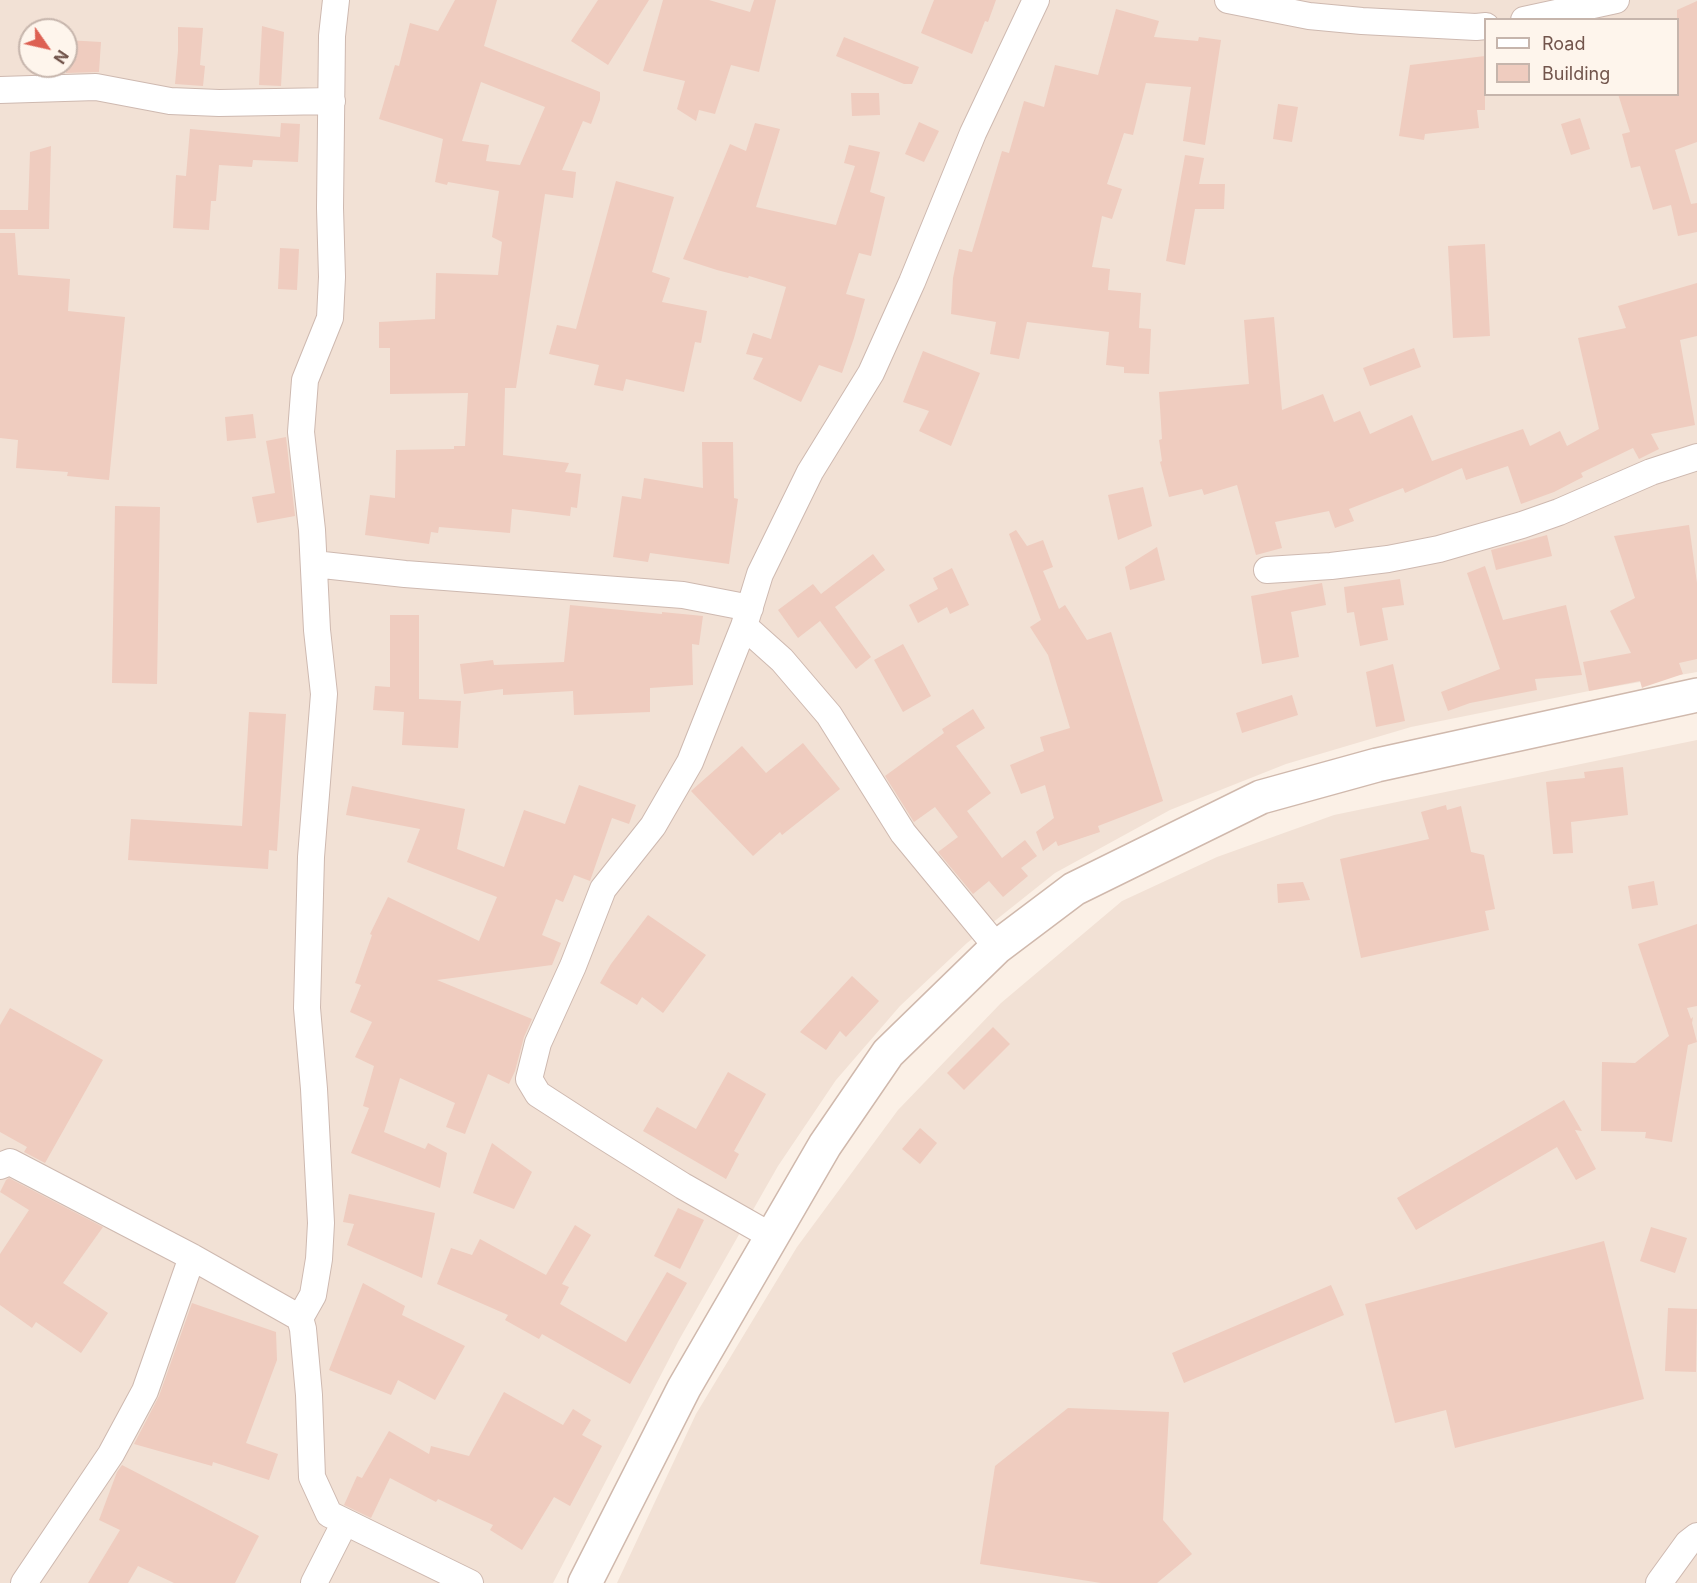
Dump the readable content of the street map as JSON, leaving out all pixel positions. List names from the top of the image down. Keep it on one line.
{"legend":["Road","Building"],"north":"bottom right"}
